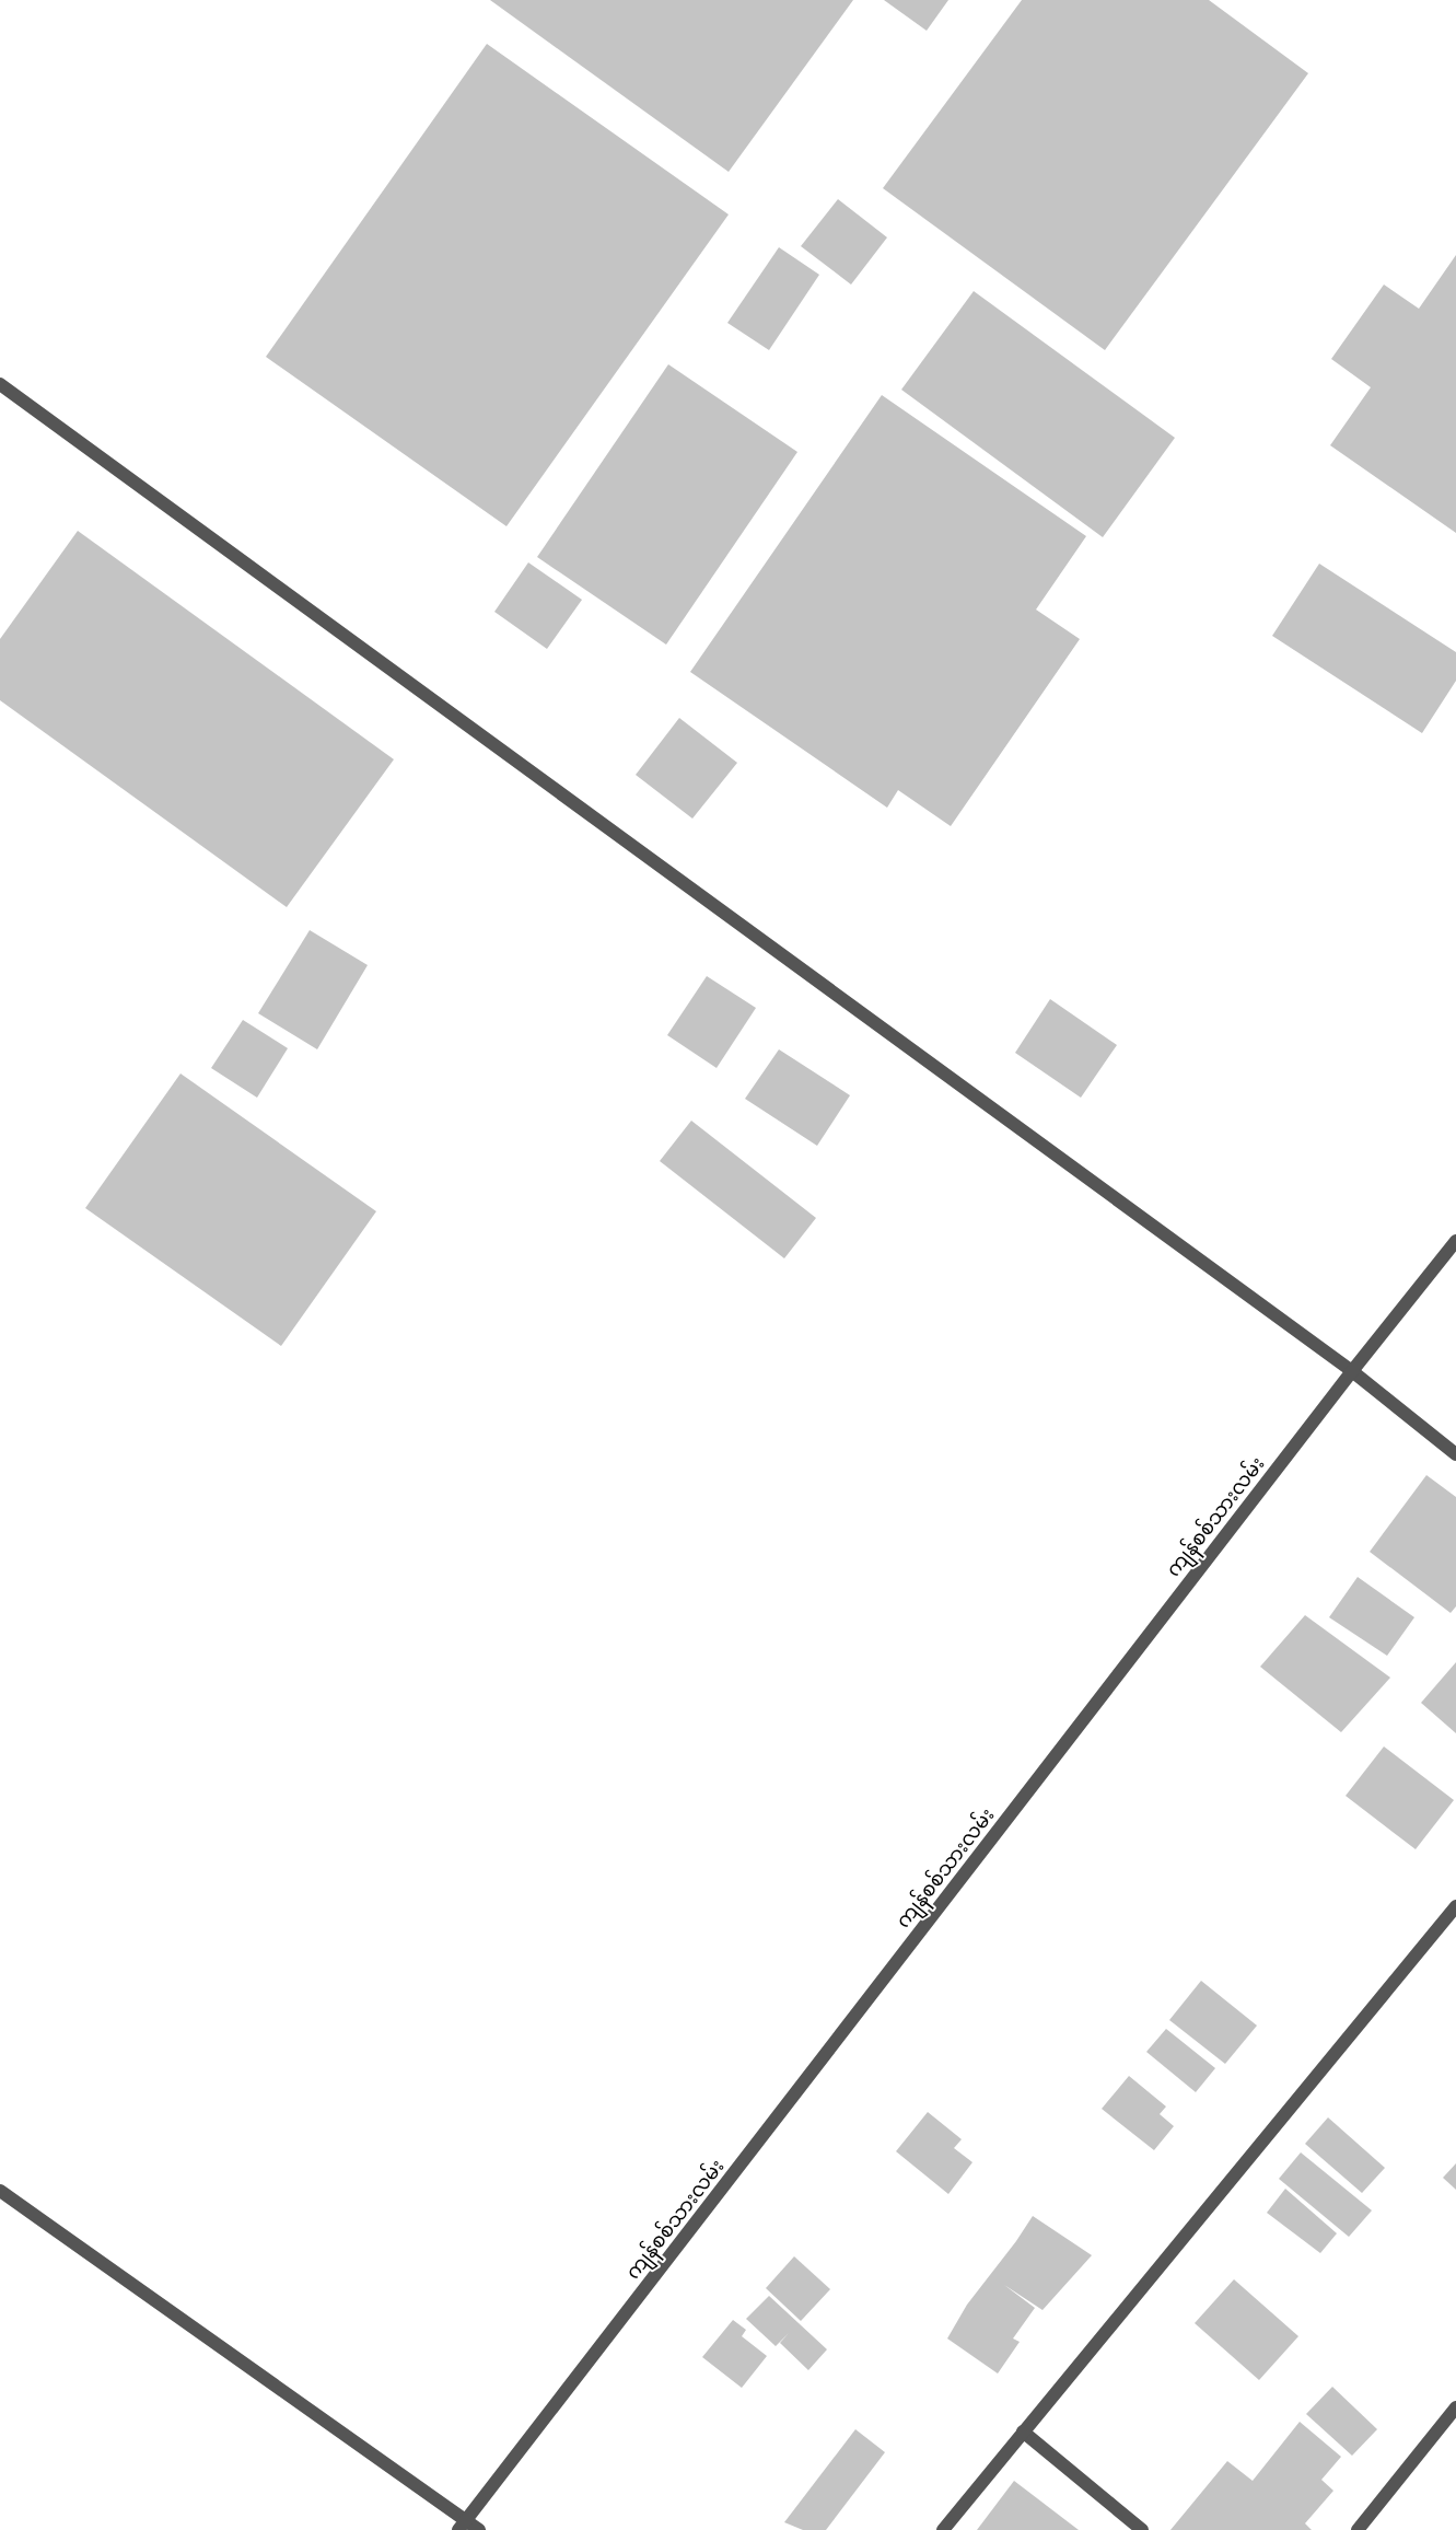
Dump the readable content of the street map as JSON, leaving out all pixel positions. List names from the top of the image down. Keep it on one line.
{"streets":{"street":["ကျန်စစ်သားလမ်း"]}}
